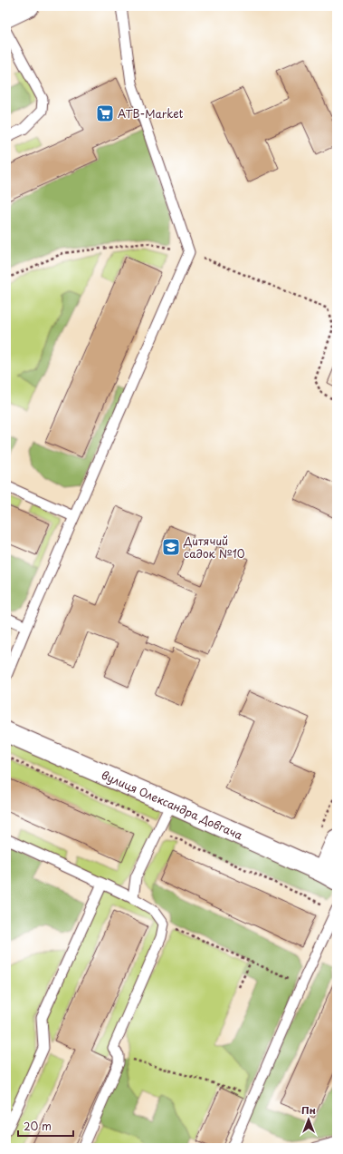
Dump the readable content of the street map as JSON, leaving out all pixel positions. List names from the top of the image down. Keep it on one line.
{"streets":{"street":["вулиця Олександра Довгача"]},"places":{"supermarket":["ATB-Market"],"school or university":["Дитячий садок №10"]},"scale_bar":"20 m","north":"top"}
